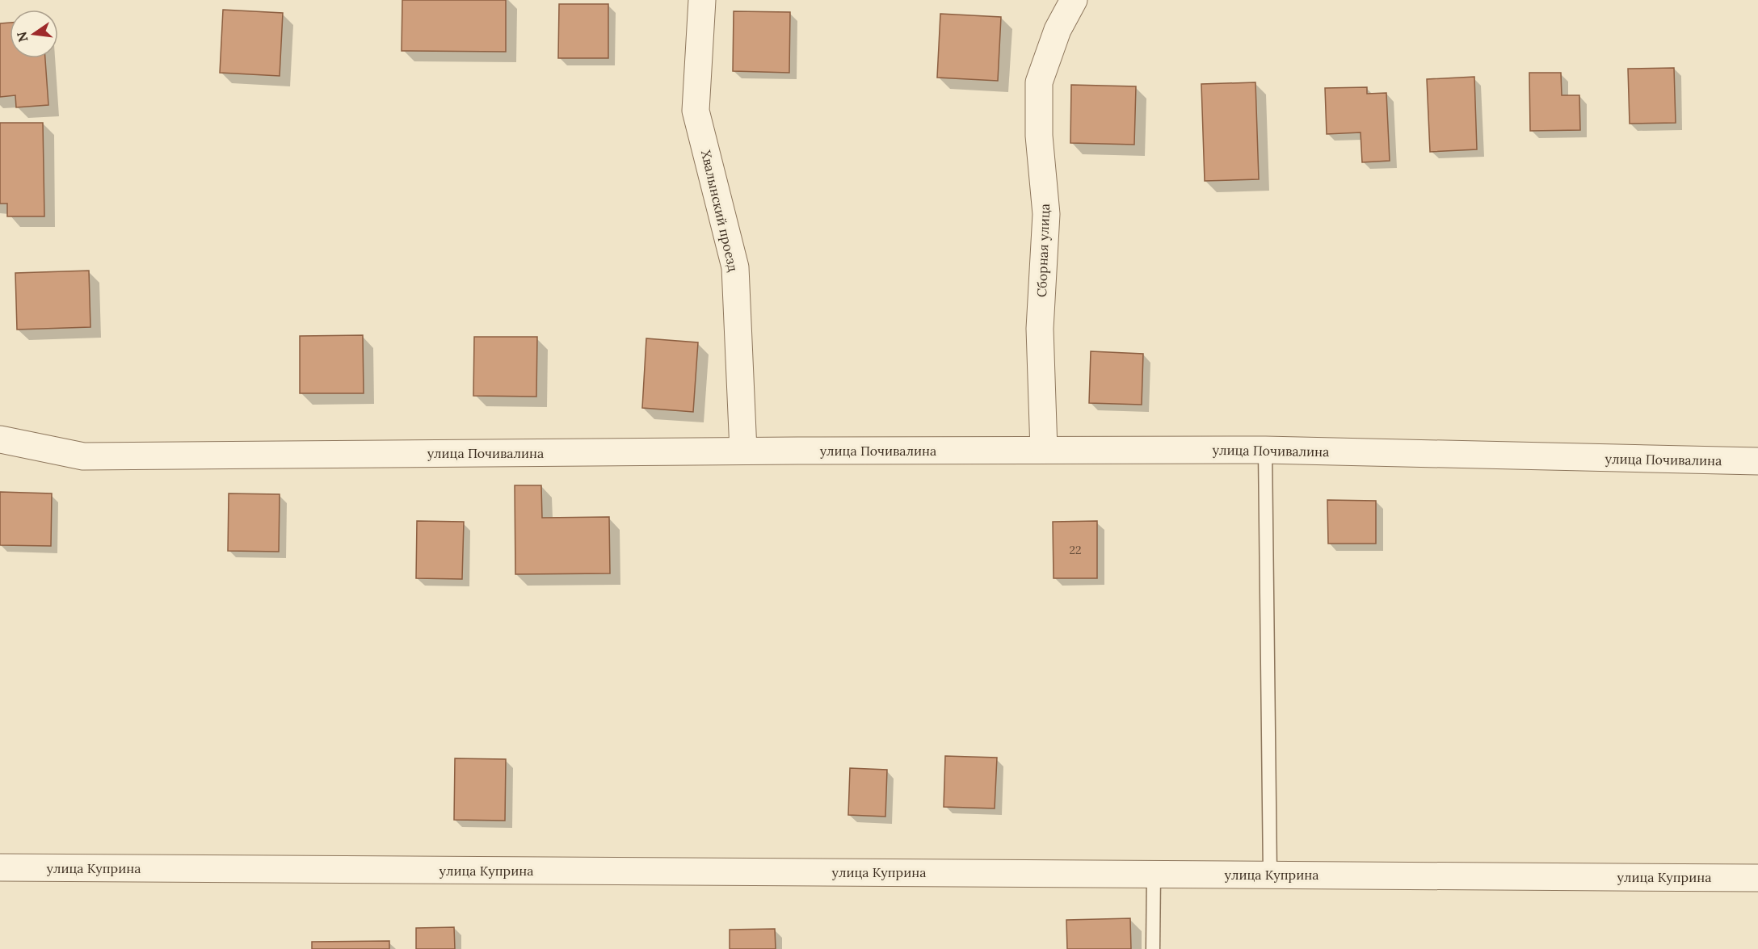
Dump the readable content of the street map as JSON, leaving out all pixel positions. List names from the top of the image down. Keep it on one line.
{"streets":{"street":["Хвалынский проезд","Сборная улица","улица Почивалина","улица Куприна"]},"crossings":[["Хвалынский проезд","улица Почивалина"],["Сборная улица","улица Почивалина"]],"house_numbers":["22"],"north":"left"}
